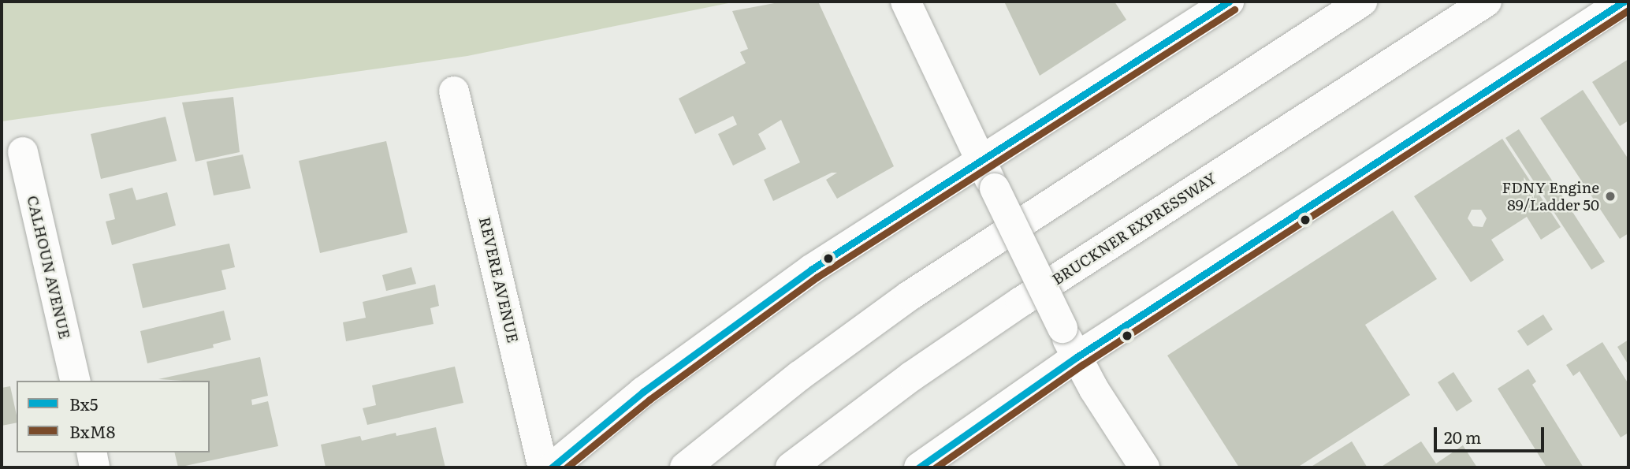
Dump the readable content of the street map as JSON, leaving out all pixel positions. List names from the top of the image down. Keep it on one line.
{"streets":{"main road":["BRUCKNER EXPRESSWAY","CALHOUN AVENUE","REVERE AVENUE"]},"places":["FDNY Engine 89/Ladder 50"],"lines":["transit line Bx5","transit line BxM8"],"legend":["Bx5","BxM8"],"scale_bar":"20 m"}
